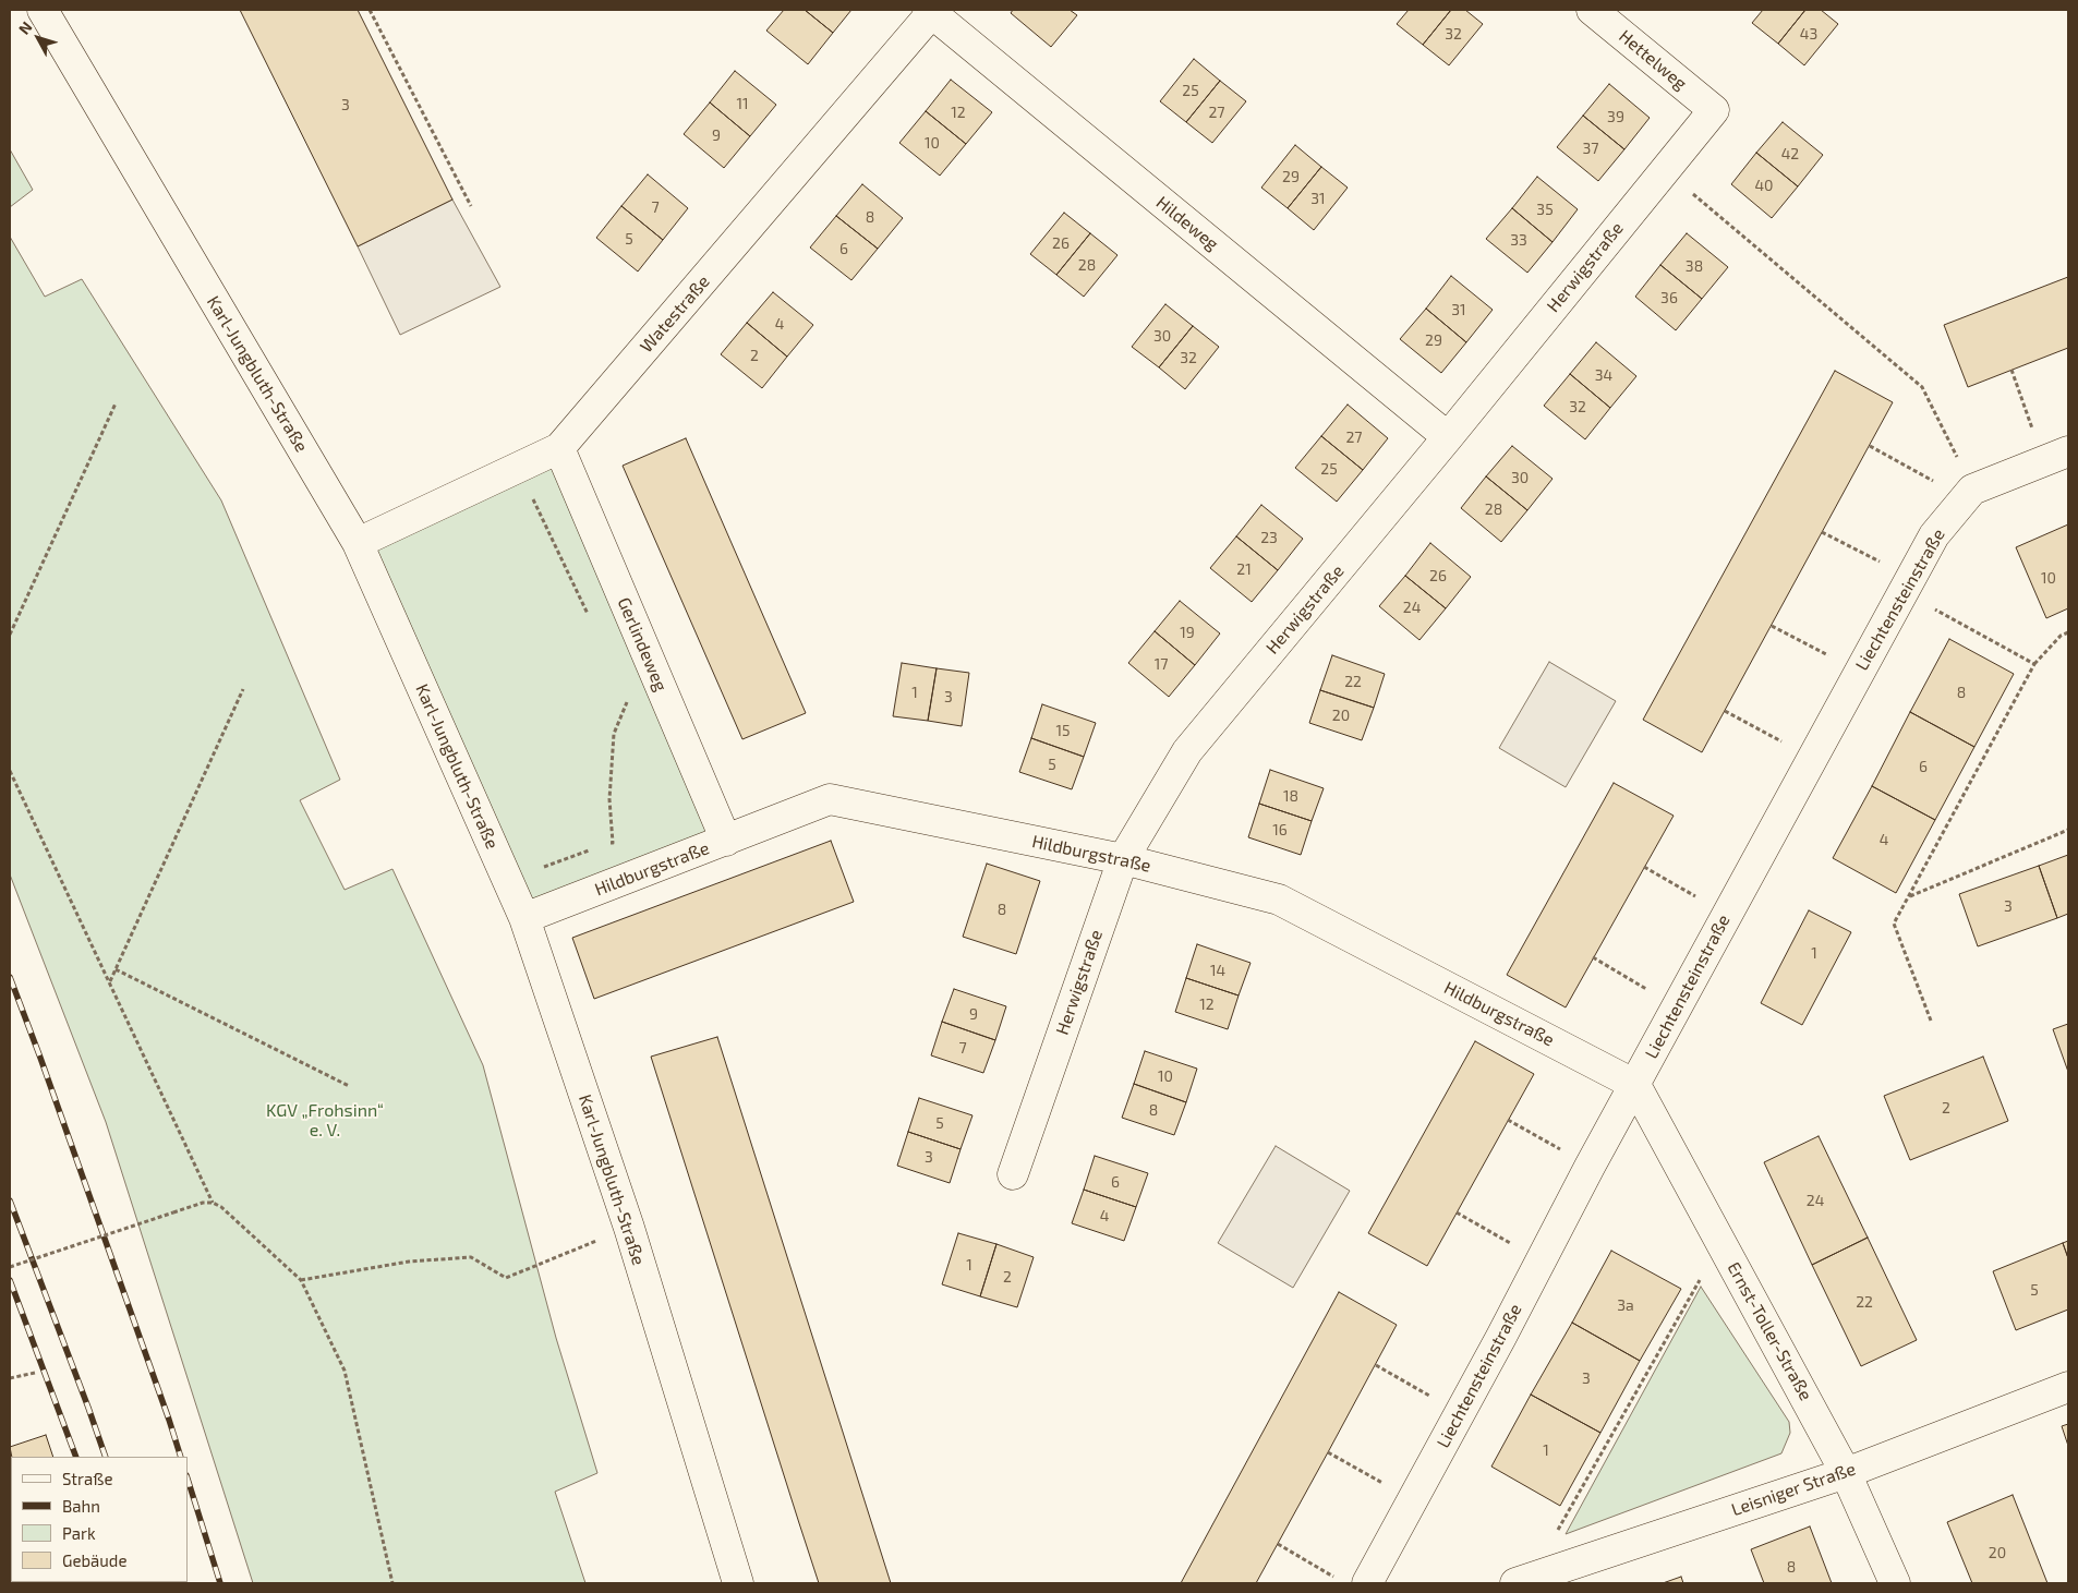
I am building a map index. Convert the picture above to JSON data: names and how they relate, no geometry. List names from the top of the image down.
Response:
{
  "streets": {
    "street": [
      "Hettelweg",
      "Hildeweg",
      "Herwigstraße",
      "Watestraße",
      "Karl-Jungbluth-Straße",
      "Liechtensteinstraße",
      "Gerlindeweg",
      "Hildburgstraße",
      "Ernst-Toller-Straße",
      "Leisniger Straße"
    ]
  },
  "crossings": [
    ["Hettelweg", "Herwigstraße"],
    ["Hildeweg", "Herwigstraße"],
    ["Hildeweg", "Watestraße"],
    ["Herwigstraße", "Hildburgstraße"],
    ["Watestraße", "Karl-Jungbluth-Straße"],
    ["Watestraße", "Gerlindeweg"],
    ["Karl-Jungbluth-Straße", "Hildburgstraße"],
    ["Liechtensteinstraße", "Hildburgstraße"],
    ["Liechtensteinstraße", "Ernst-Toller-Straße"],
    ["Gerlindeweg", "Hildburgstraße"],
    ["Hildburgstraße", "Ernst-Toller-Straße"],
    ["Ernst-Toller-Straße", "Leisniger Straße"]
  ],
  "parks": ["KGV „Frohsinn“ e. V."],
  "house_numbers": [
    "32",
    "43",
    "25",
    "11",
    "3",
    "12",
    "27",
    "39",
    "9",
    "10",
    "37",
    "42",
    "29",
    "40",
    "31",
    "7",
    "35",
    "8",
    "5",
    "33",
    "26",
    "6",
    "28",
    "38",
    "36",
    "31",
    "4",
    "30",
    "29",
    "2",
    "32",
    "34",
    "32",
    "27",
    "25",
    "30",
    "28",
    "23",
    "21",
    "26",
    "10",
    "24",
    "19",
    "17",
    "22",
    "1",
    "8",
    "3",
    "20",
    "15",
    "5",
    "6",
    "18",
    "16",
    "4",
    "3",
    "8",
    "1",
    "14",
    "12",
    "9",
    "7",
    "10",
    "2",
    "8",
    "5",
    "3",
    "6",
    "24",
    "4",
    "1",
    "2",
    "5",
    "22",
    "3a",
    "3",
    "1",
    "20",
    "8"
  ],
  "legend": [
    "Straße",
    "Bahn",
    "Park",
    "Gebäude"
  ],
  "north": "top left"
}
